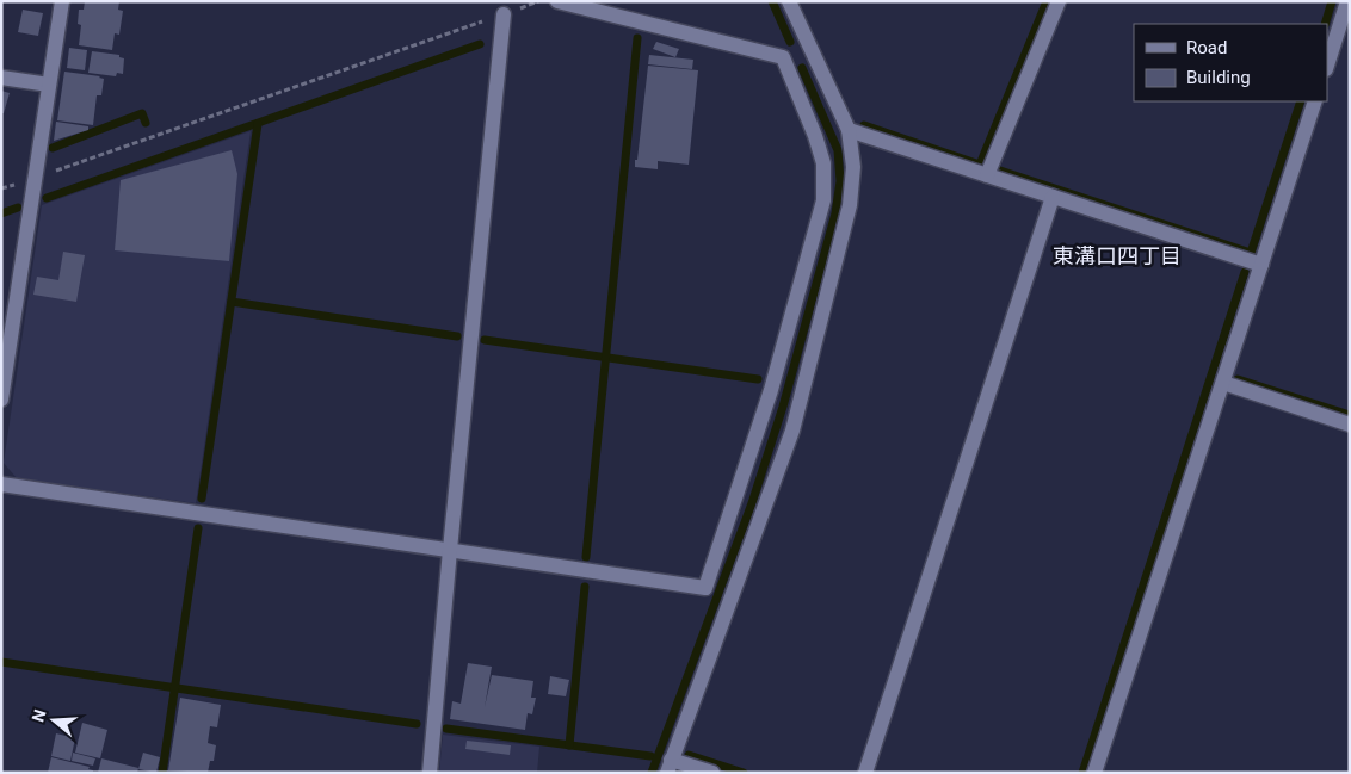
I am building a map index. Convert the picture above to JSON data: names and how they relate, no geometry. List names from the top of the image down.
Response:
{
  "districts": ["東溝口四丁目"],
  "legend": ["Road", "Building"],
  "north": "left"
}
